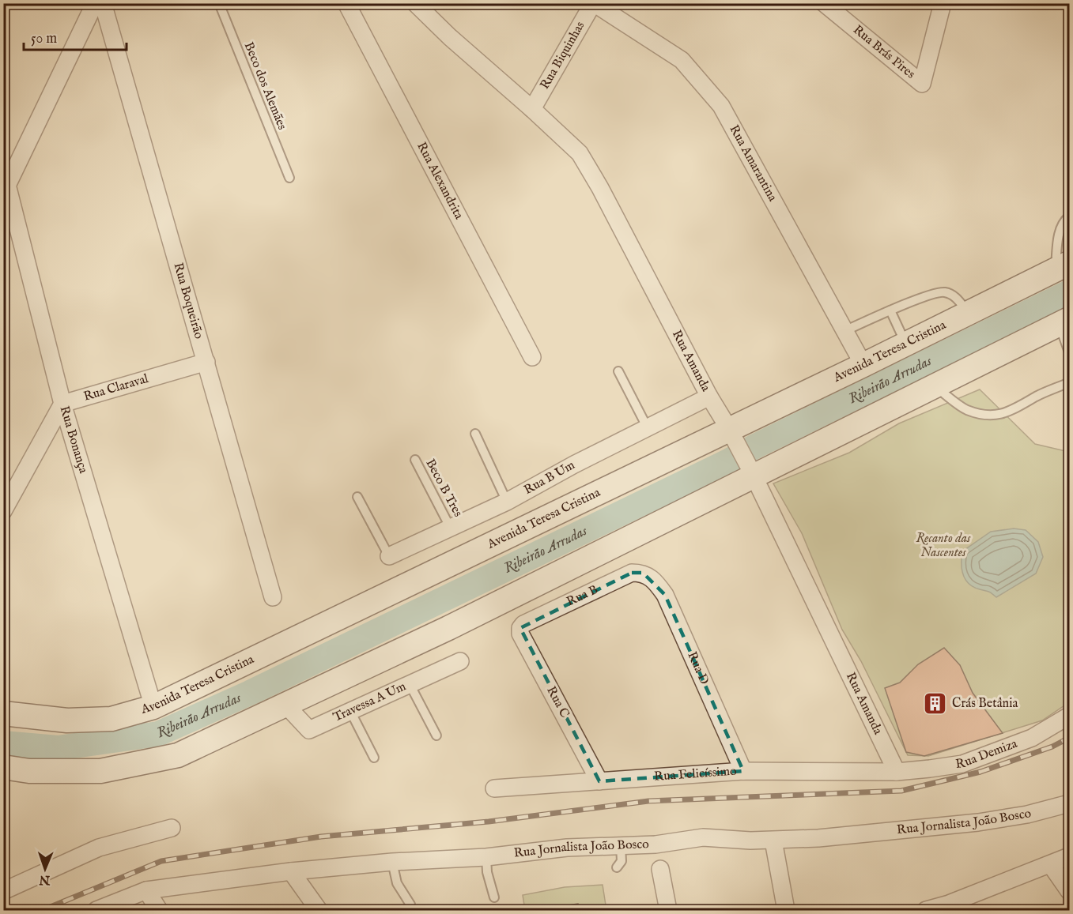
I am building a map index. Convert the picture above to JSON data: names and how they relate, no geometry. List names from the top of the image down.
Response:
{
  "streets": {
    "main road": ["Avenida Teresa Cristina"],
    "street": [
      "Rua Brás Pires",
      "Rua Biquinhas",
      "Rua Amarantina",
      "Rua Alexandrita",
      "Rua Boqueirão",
      "Rua Amanda",
      "Rua Claraval",
      "Rua Bonança",
      "Rua B Um",
      "Rua B",
      "Rua D",
      "Travessa A Um",
      "Rua C",
      "Rua Demiza",
      "Rua Felicíssimo",
      "Rua Jornalista João Bosco"
    ],
    "lane": ["Beco dos Alemães", "Beco B Tres"]
  },
  "crossings": [
    ["Rua Biquinhas", "Rua Amarantina"],
    ["Rua Biquinhas", "Rua Amanda"],
    ["Rua Amarantina", "Avenida Teresa Cristina"],
    ["Rua Boqueirão", "Rua Claraval"],
    ["Avenida Teresa Cristina", "Rua Amanda"],
    ["Avenida Teresa Cristina", "Rua Bonança"],
    ["Rua Amanda", "Rua B Um"],
    ["Rua Amanda", "Rua Demiza"],
    ["Rua Amanda", "Rua Felicíssimo"],
    ["Rua Claraval", "Rua Bonança"],
    ["Rua B Um", "Beco B Tres"],
    ["Rua B", "Rua D"],
    ["Rua B", "Rua C"],
    ["Rua D", "Rua Felicíssimo"],
    ["Rua C", "Rua Felicíssimo"],
    ["Rua Demiza", "Rua Felicíssimo"]
  ],
  "water": ["Ribeirão Arrudas"],
  "parks": ["Recanto das Nascentes"],
  "places": {
    "building": ["Crás Betânia"]
  },
  "scale_bar": "50 m",
  "north": "bottom"
}
